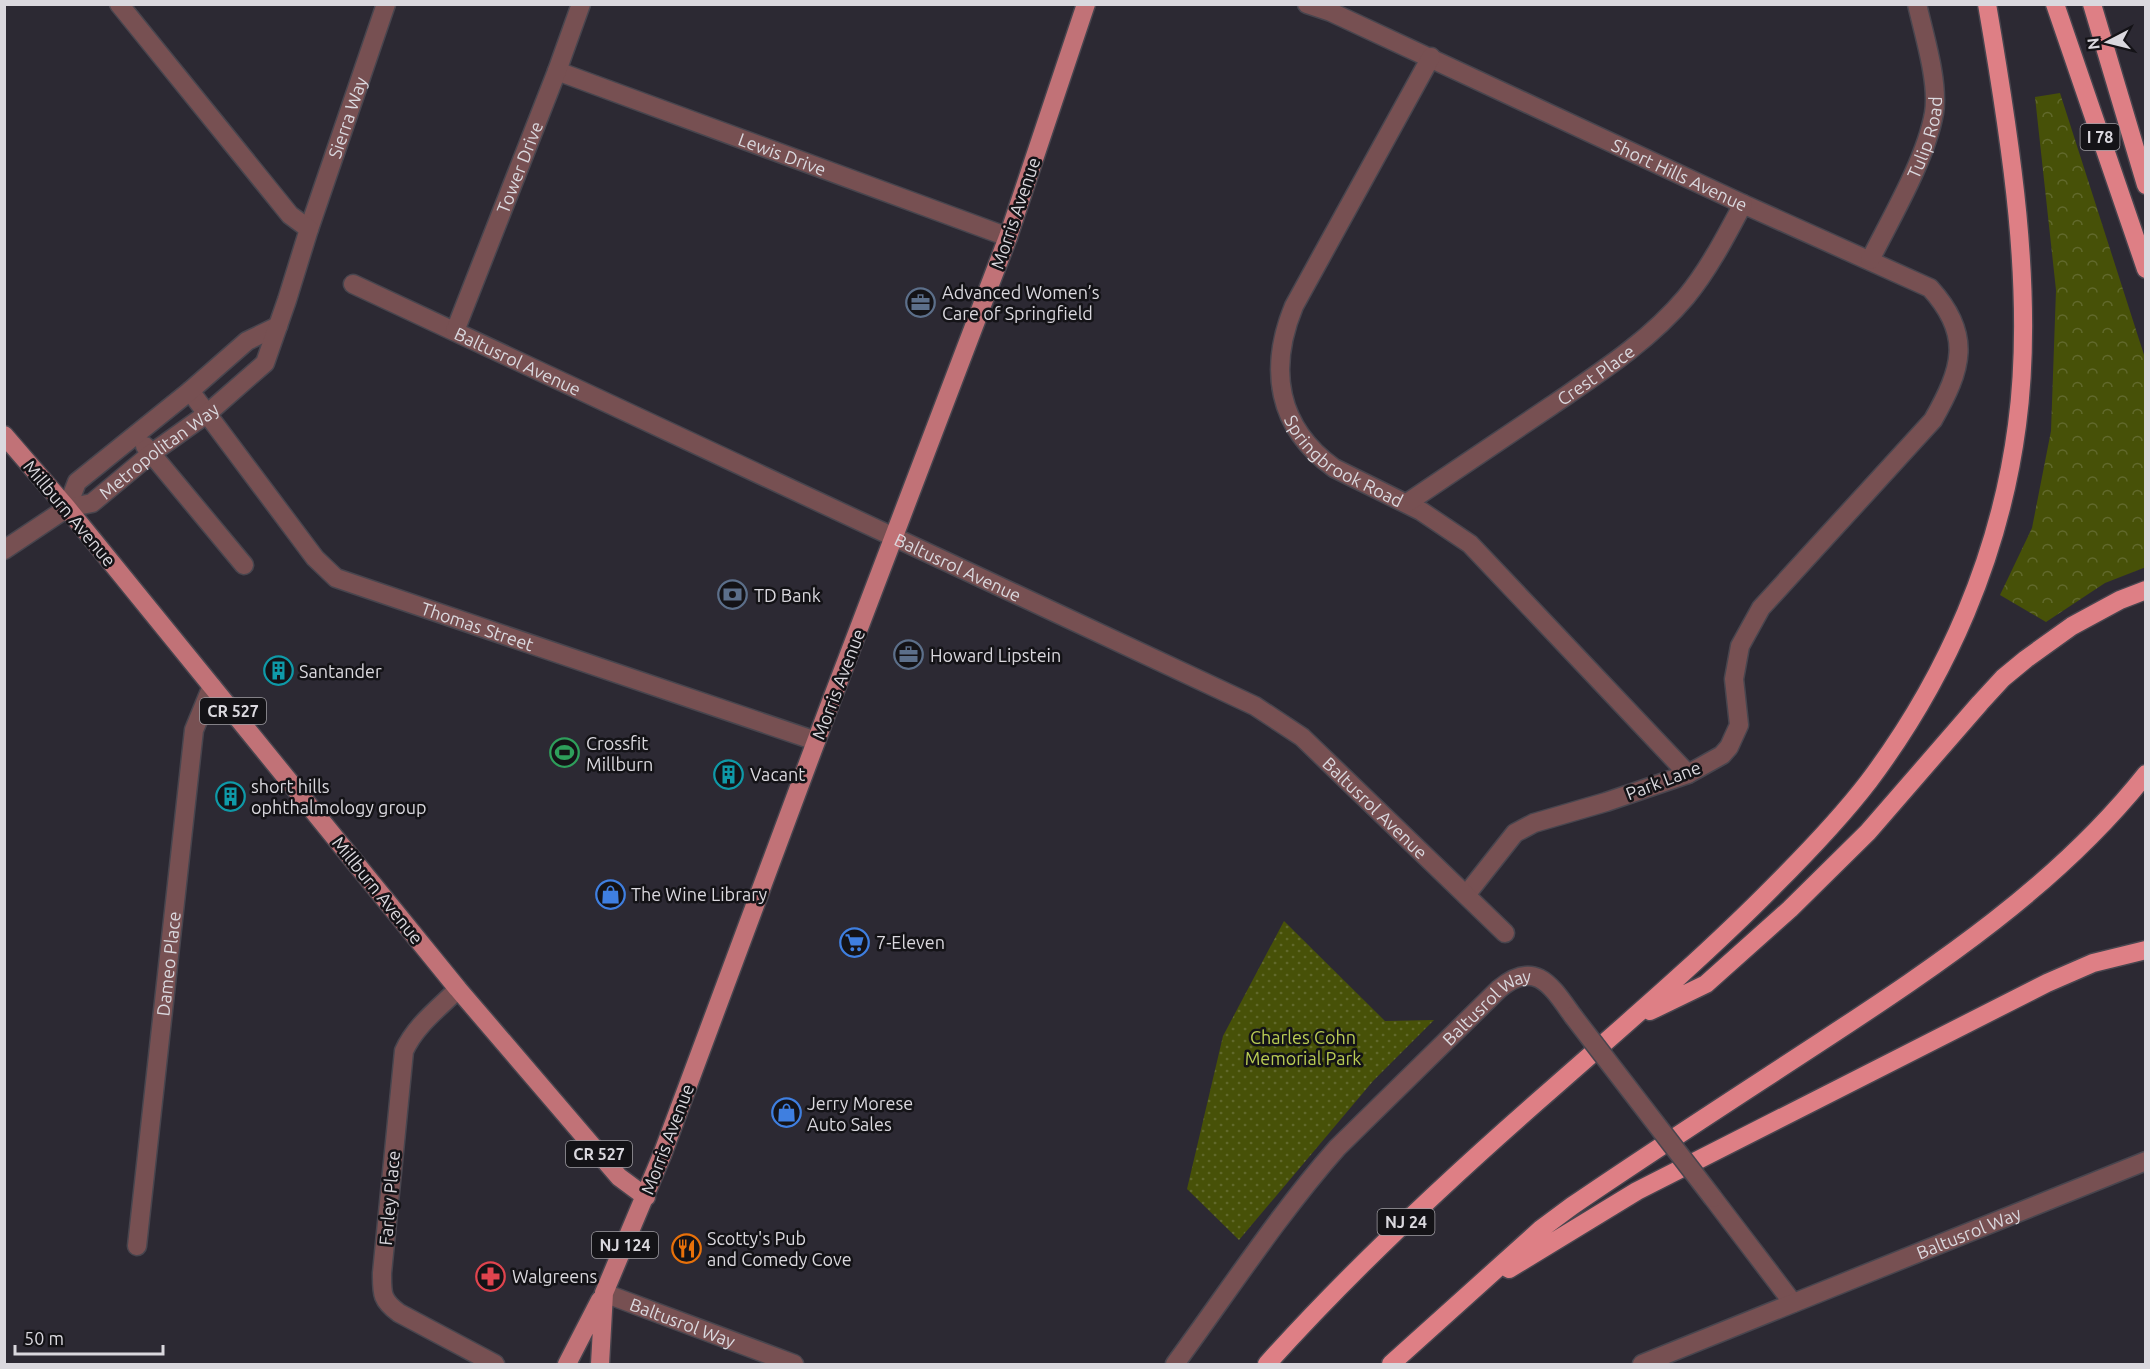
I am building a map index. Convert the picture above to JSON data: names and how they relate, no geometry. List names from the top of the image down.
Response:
{
  "streets": {
    "highway": ["I 78", "NJ 24"],
    "main road": [
      "Morris Avenue",
      "Millburn Avenue",
      "CR 527",
      "NJ 124"
    ],
    "street": [
      "Sierra Way",
      "Tulip Road",
      "Lewis Drive",
      "Tower Drive",
      "Short Hills Avenue",
      "Baltusrol Avenue",
      "Crest Place",
      "Metropolitan Way",
      "Springbrook Road",
      "Thomas Street",
      "Park Lane",
      "Dameo Place",
      "Baltusrol Way",
      "Farley Place"
    ]
  },
  "crossings": [
    ["Sierra Way", "Metropolitan Way"],
    ["Tulip Road", "Short Hills Avenue"],
    ["Lewis Drive", "Tower Drive"],
    ["Lewis Drive", "Morris Avenue"],
    ["Tower Drive", "Baltusrol Avenue"],
    ["Short Hills Avenue", "Crest Place"],
    ["Short Hills Avenue", "Springbrook Road"],
    ["Short Hills Avenue", "Park Lane"],
    ["Morris Avenue", "Baltusrol Avenue"],
    ["Morris Avenue", "Millburn Avenue"],
    ["Morris Avenue", "Thomas Street"],
    ["Morris Avenue", "Baltusrol Way"],
    ["Morris Avenue", "NJ 124"],
    ["Baltusrol Avenue", "Park Lane"],
    ["Crest Place", "Springbrook Road"],
    ["Metropolitan Way", "Millburn Avenue"],
    ["Metropolitan Way", "Thomas Street"],
    ["Springbrook Road", "Park Lane"],
    ["Millburn Avenue", "Dameo Place"],
    ["Millburn Avenue", "Farley Place"],
    ["Baltusrol Way", "NJ 124"]
  ],
  "parks": ["Charles Cohn Memorial Park"],
  "places": {
    "office": ["Advanced Women’s Care of Springfield", "Howard Lipstein"],
    "bank": ["TD Bank"],
    "building": ["Santander", "Vacant", "short hills ophthalmology group"],
    "sports": ["Crossfit Millburn"],
    "shop": ["The Wine Library", "Jerry Morese Auto Sales"],
    "supermarket": ["7-Eleven"],
    "restaurant": ["Scotty's Pub and Comedy Cove"],
    "pharmacy": ["Walgreens"]
  },
  "scale_bar": "50 m",
  "north": "left"
}
